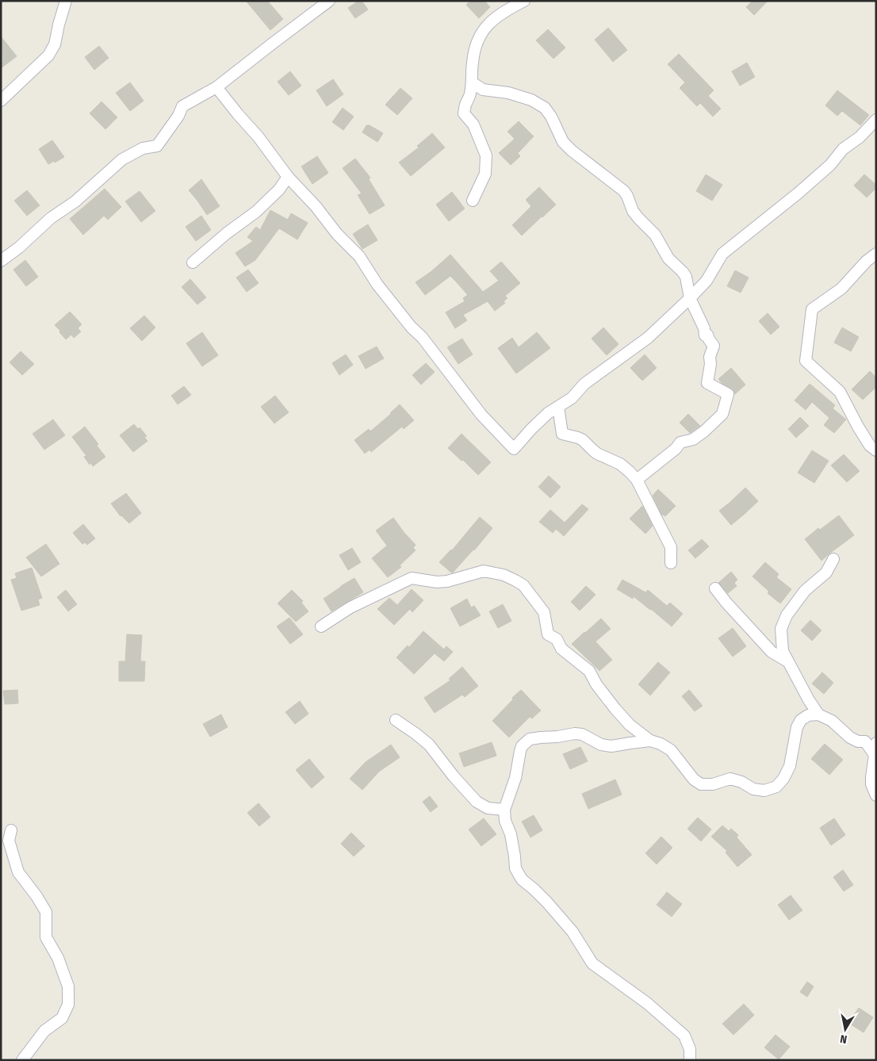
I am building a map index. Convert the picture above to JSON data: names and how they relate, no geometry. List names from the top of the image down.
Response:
{
  "north": "bottom"
}
